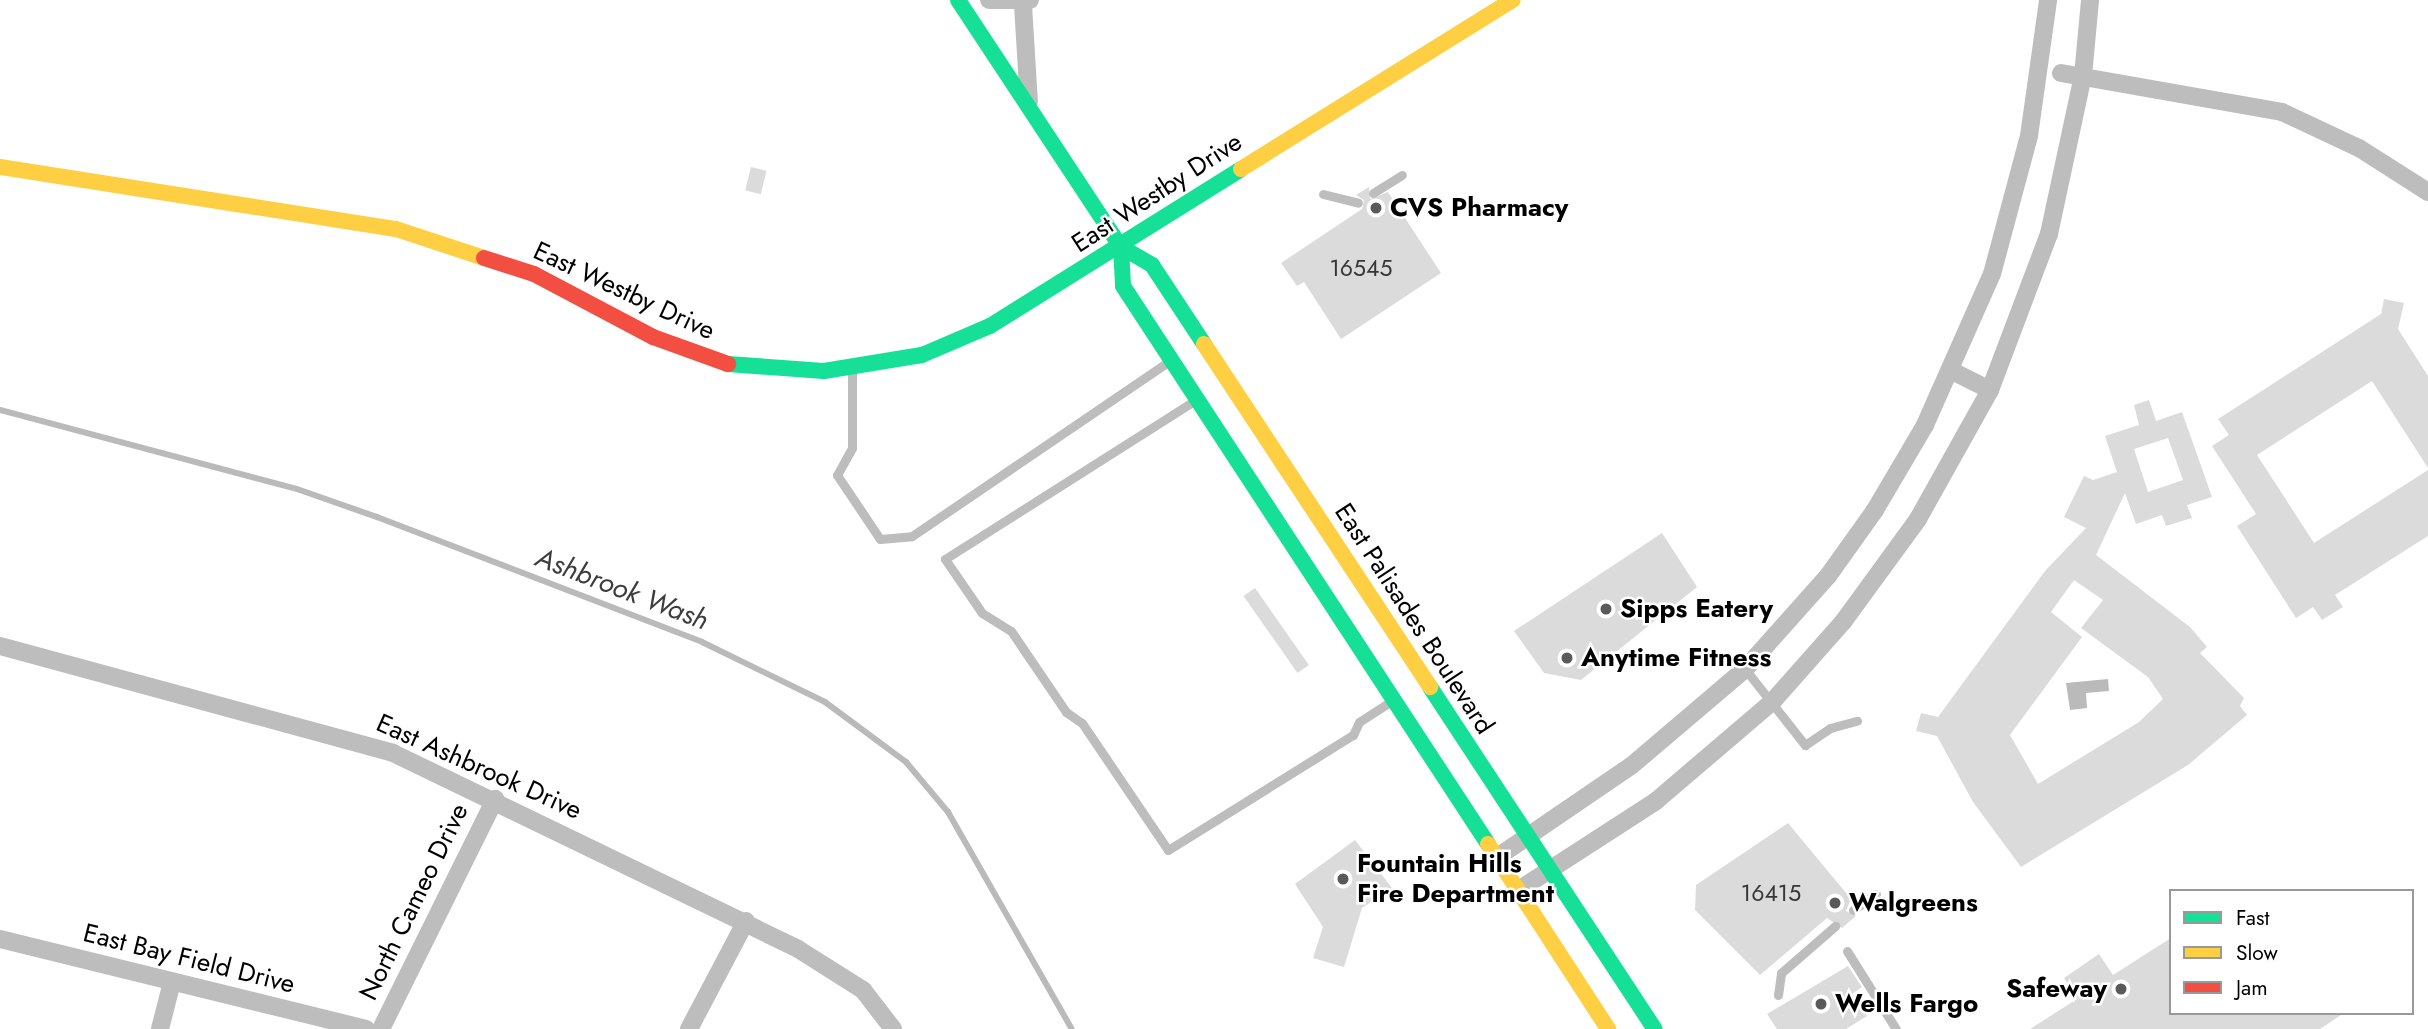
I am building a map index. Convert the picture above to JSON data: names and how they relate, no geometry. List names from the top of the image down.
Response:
{
  "streets": {
    "street": [
      "East Westby Drive",
      "East Palisades Boulevard",
      "East Ashbrook Drive",
      "North Cameo Drive",
      "East Bay Field Drive"
    ]
  },
  "crossings": [
    ["East Westby Drive", "East Palisades Boulevard"],
    ["East Ashbrook Drive", "North Cameo Drive"]
  ],
  "water": ["Ashbrook Wash"],
  "places": [
    "CVS Pharmacy",
    "Sipps Eatery",
    "Anytime Fitness",
    "Fountain Hills Fire Department",
    "Walgreens",
    "Safeway",
    "Wells Fargo"
  ],
  "house_numbers": ["16545", "16415"],
  "legend": ["Fast", "Slow", "Jam"]
}
